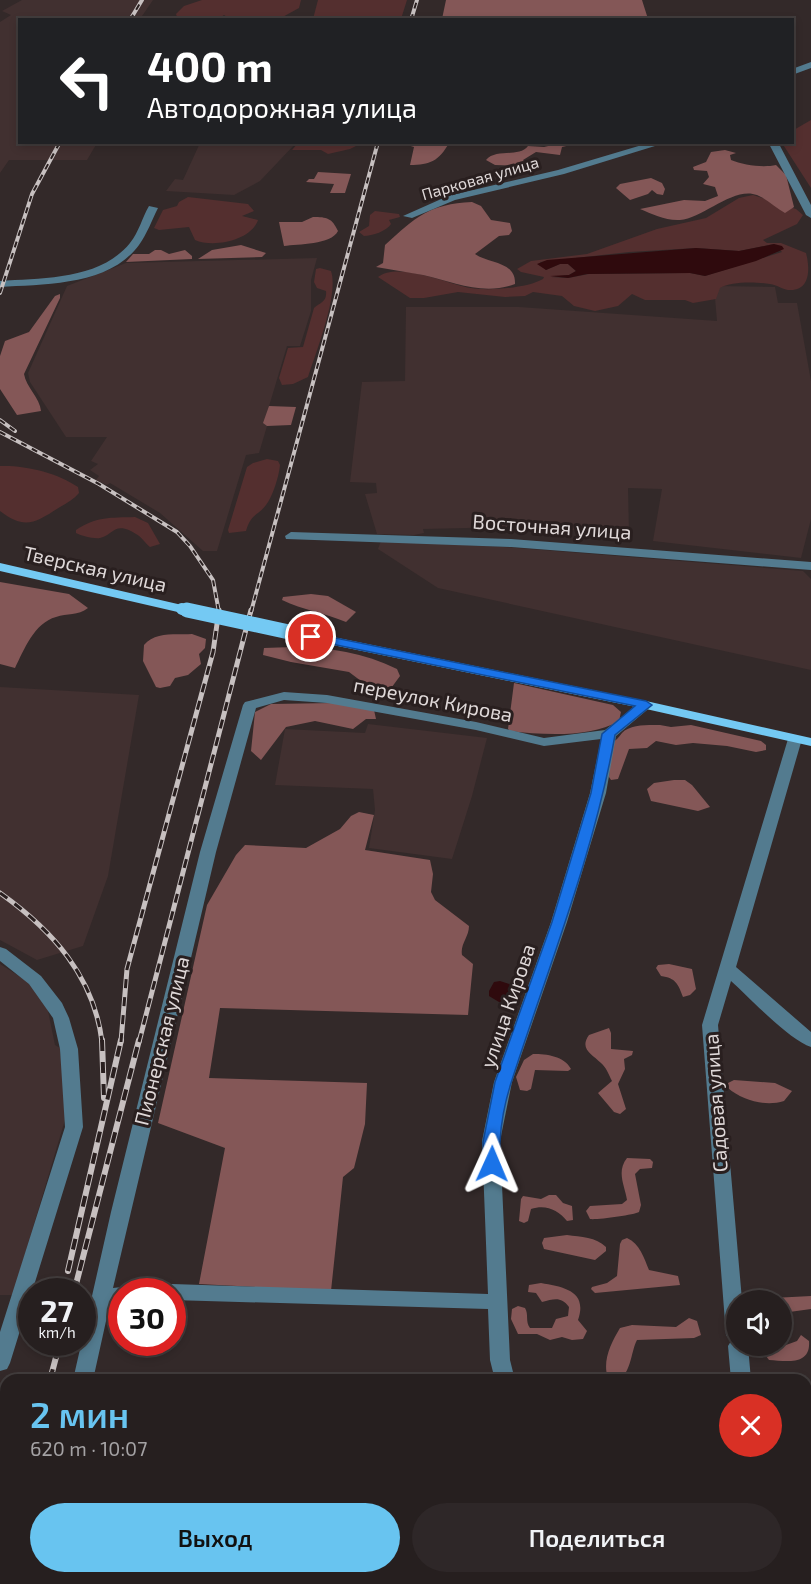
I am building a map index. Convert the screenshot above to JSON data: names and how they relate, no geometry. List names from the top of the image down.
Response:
{
  "streets": {
    "main road": ["Тверская улица"],
    "street": [
      "Парковая улица",
      "Восточная улица",
      "переулок Кирова",
      "улица Кирова",
      "Пионерская улица",
      "Садовая улица"
    ]
  },
  "crossings": [
    ["Тверская улица", "Садовая улица"],
    ["переулок Кирова", "улица Кирова"],
    ["переулок Кирова", "Пионерская улица"]
  ],
  "page": {
    "turn": ["400 m", "Автодорожная улица"],
    "speed": "27 km/h",
    "limit": "30",
    "heading": ["2 мин", "620 m · 10:07"],
    "buttons": ["Выход", "Поделиться"]
  }
}
